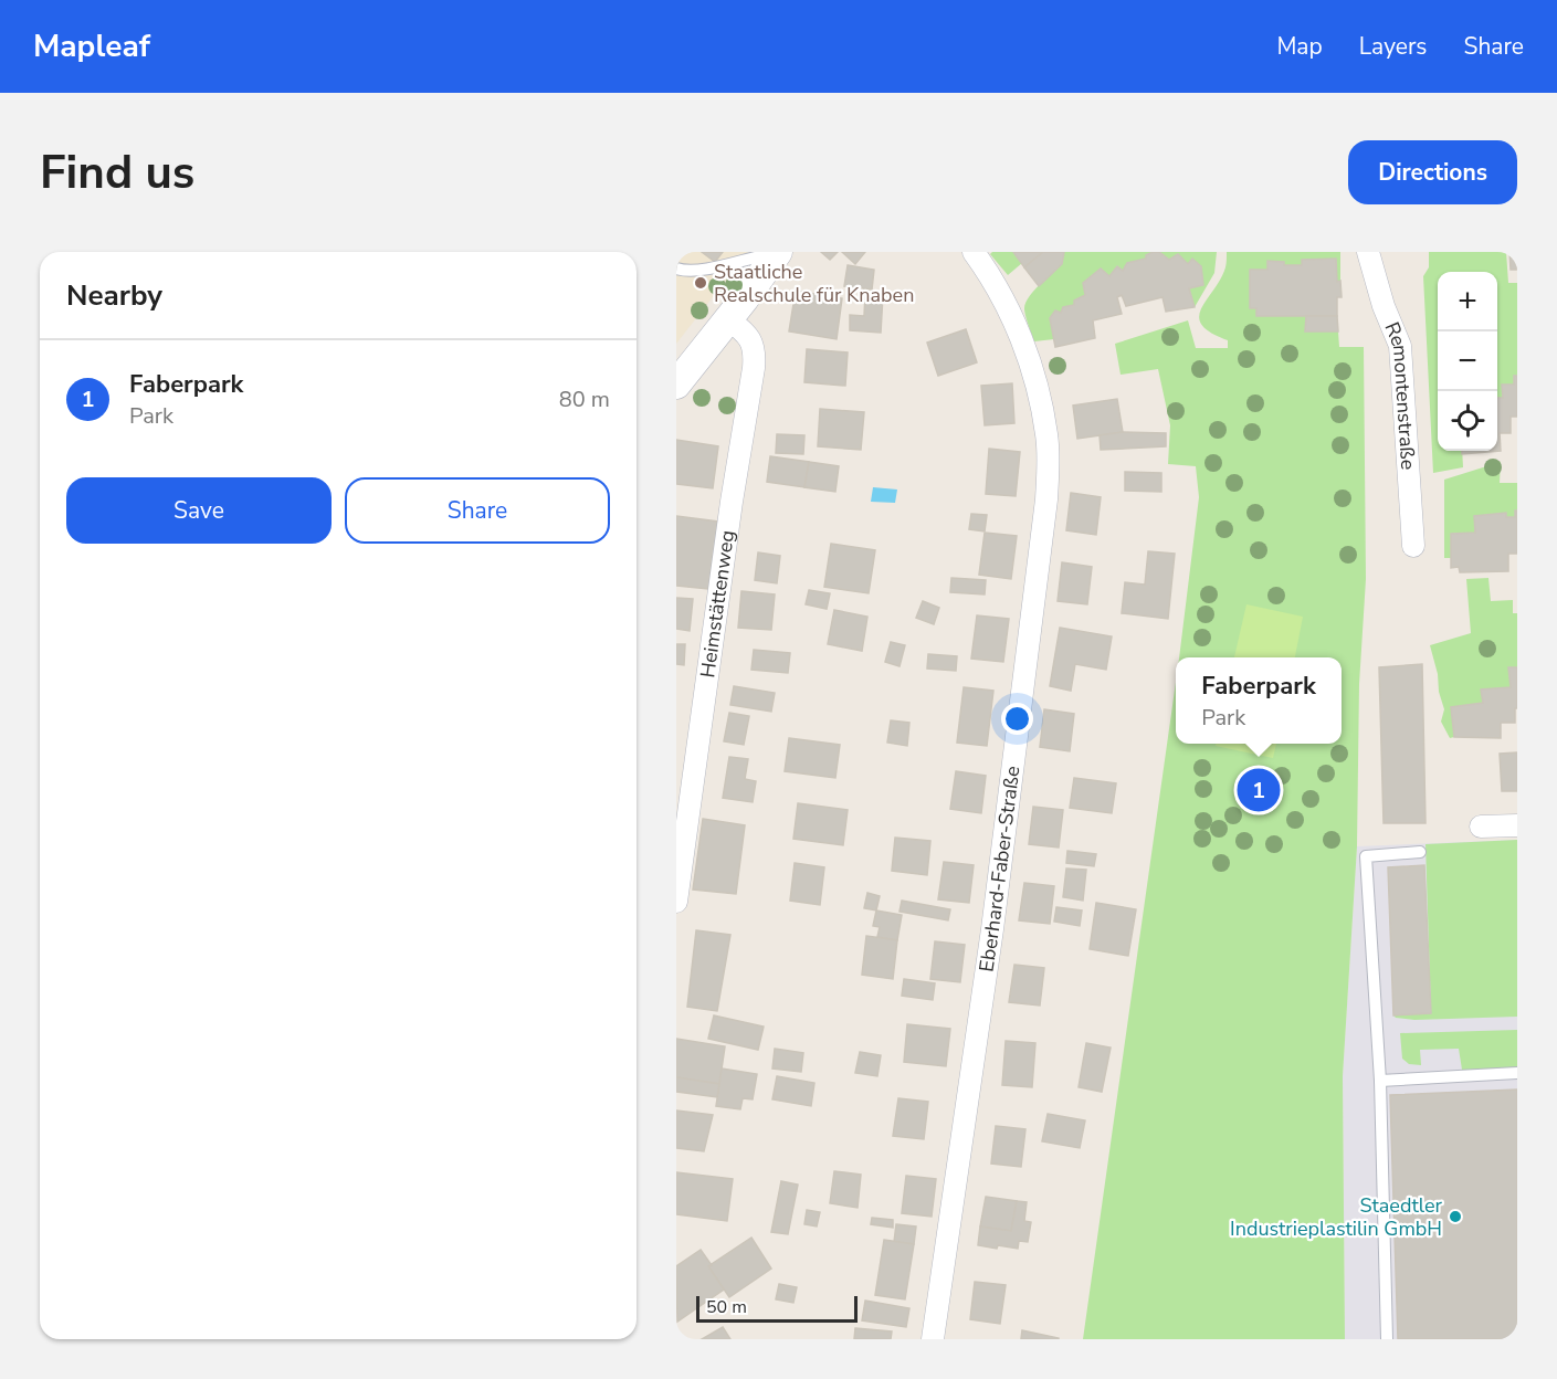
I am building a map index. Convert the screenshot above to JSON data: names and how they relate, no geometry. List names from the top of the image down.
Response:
{
  "streets": {
    "street": ["Remontenstraße", "Heimstättenweg", "Eberhard-Faber-Straße"]
  },
  "places": ["Staatliche Realschule für Knaben", "Staedtler Industrieplastilin GmbH"],
  "scale_bar": "50 m",
  "page": {
    "header": "Mapleaf",
    "nav": ["Map", "Layers", "Share"],
    "buttons": [
      "Directions",
      ["Save", "Share"]
    ],
    "title": "Find us",
    "heading": "Nearby",
    "map_buttons": ["+", "−"],
    "list": [
      {
        "mark": "1",
        "name": "Faberpark",
        "note": "Park",
        "value": "80 m"
      }
    ],
    "popup": ["Faberpark", "Park"],
    "pins": "1",
    "scale": "50 m"
  }
}
